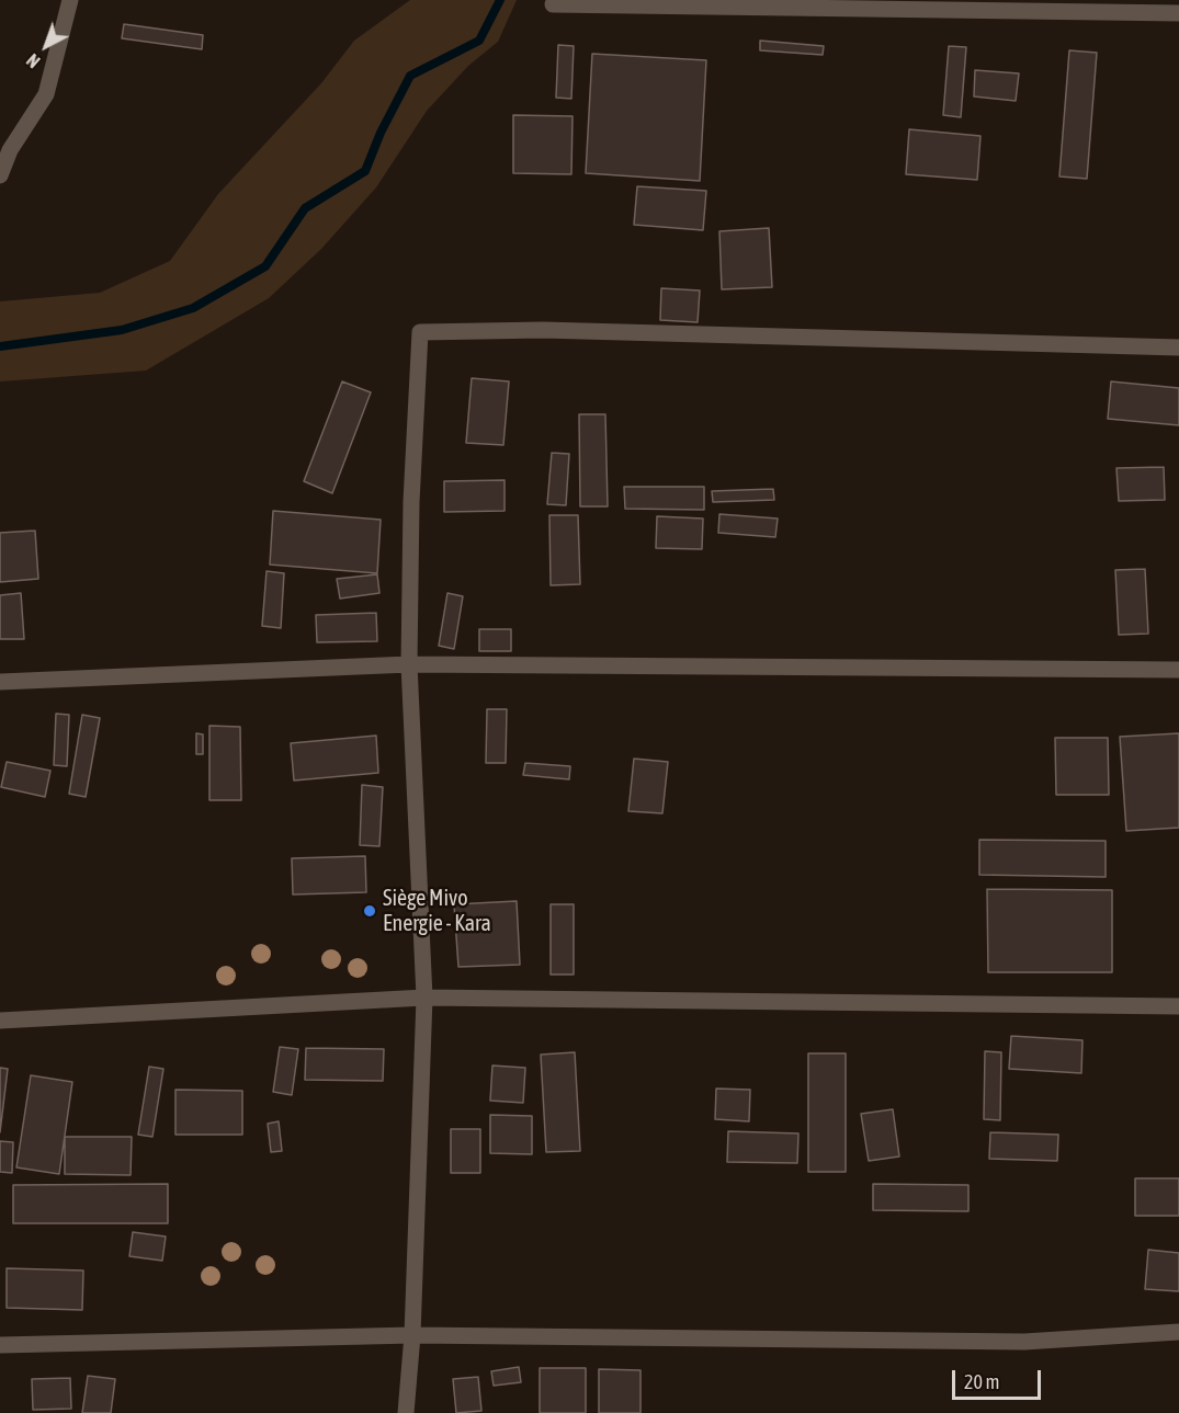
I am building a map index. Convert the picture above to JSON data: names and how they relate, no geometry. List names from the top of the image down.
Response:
{
  "places": ["Siège Mivo Energie - Kara"],
  "scale_bar": "20 m",
  "north": "bottom left"
}
